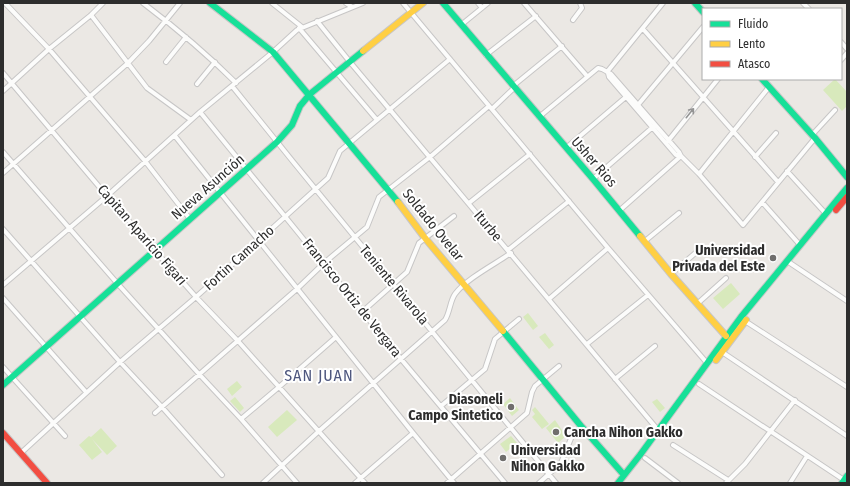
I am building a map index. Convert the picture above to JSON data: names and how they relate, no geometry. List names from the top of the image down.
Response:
{
  "streets": {
    "main road": ["Usher Rios", "Nueva Asunción", "Soldado Ovelar"],
    "street": [
      "Iturbe",
      "Capitan Aparicio Figari",
      "Fortin Camacho",
      "Teniente Rivarola",
      "Francisco Ortiz de Vergara"
    ]
  },
  "crossings": [
    ["Nueva Asunción", "Soldado Ovelar"],
    ["Nueva Asunción", "Iturbe"],
    ["Nueva Asunción", "Capitan Aparicio Figari"],
    ["Nueva Asunción", "Teniente Rivarola"],
    ["Nueva Asunción", "Francisco Ortiz de Vergara"],
    ["Soldado Ovelar", "Fortin Camacho"],
    ["Iturbe", "Fortin Camacho"],
    ["Capitan Aparicio Figari", "Fortin Camacho"],
    ["Fortin Camacho", "Teniente Rivarola"],
    ["Fortin Camacho", "Francisco Ortiz de Vergara"]
  ],
  "districts": ["SAN JUAN"],
  "places": [
    "Universidad Privada del Este",
    "Diasoneli Campo Sintetico",
    "Cancha Nihon Gakko",
    "Universidad Nihon Gakko"
  ],
  "legend": ["Fluido", "Lento", "Atasco"]
}
